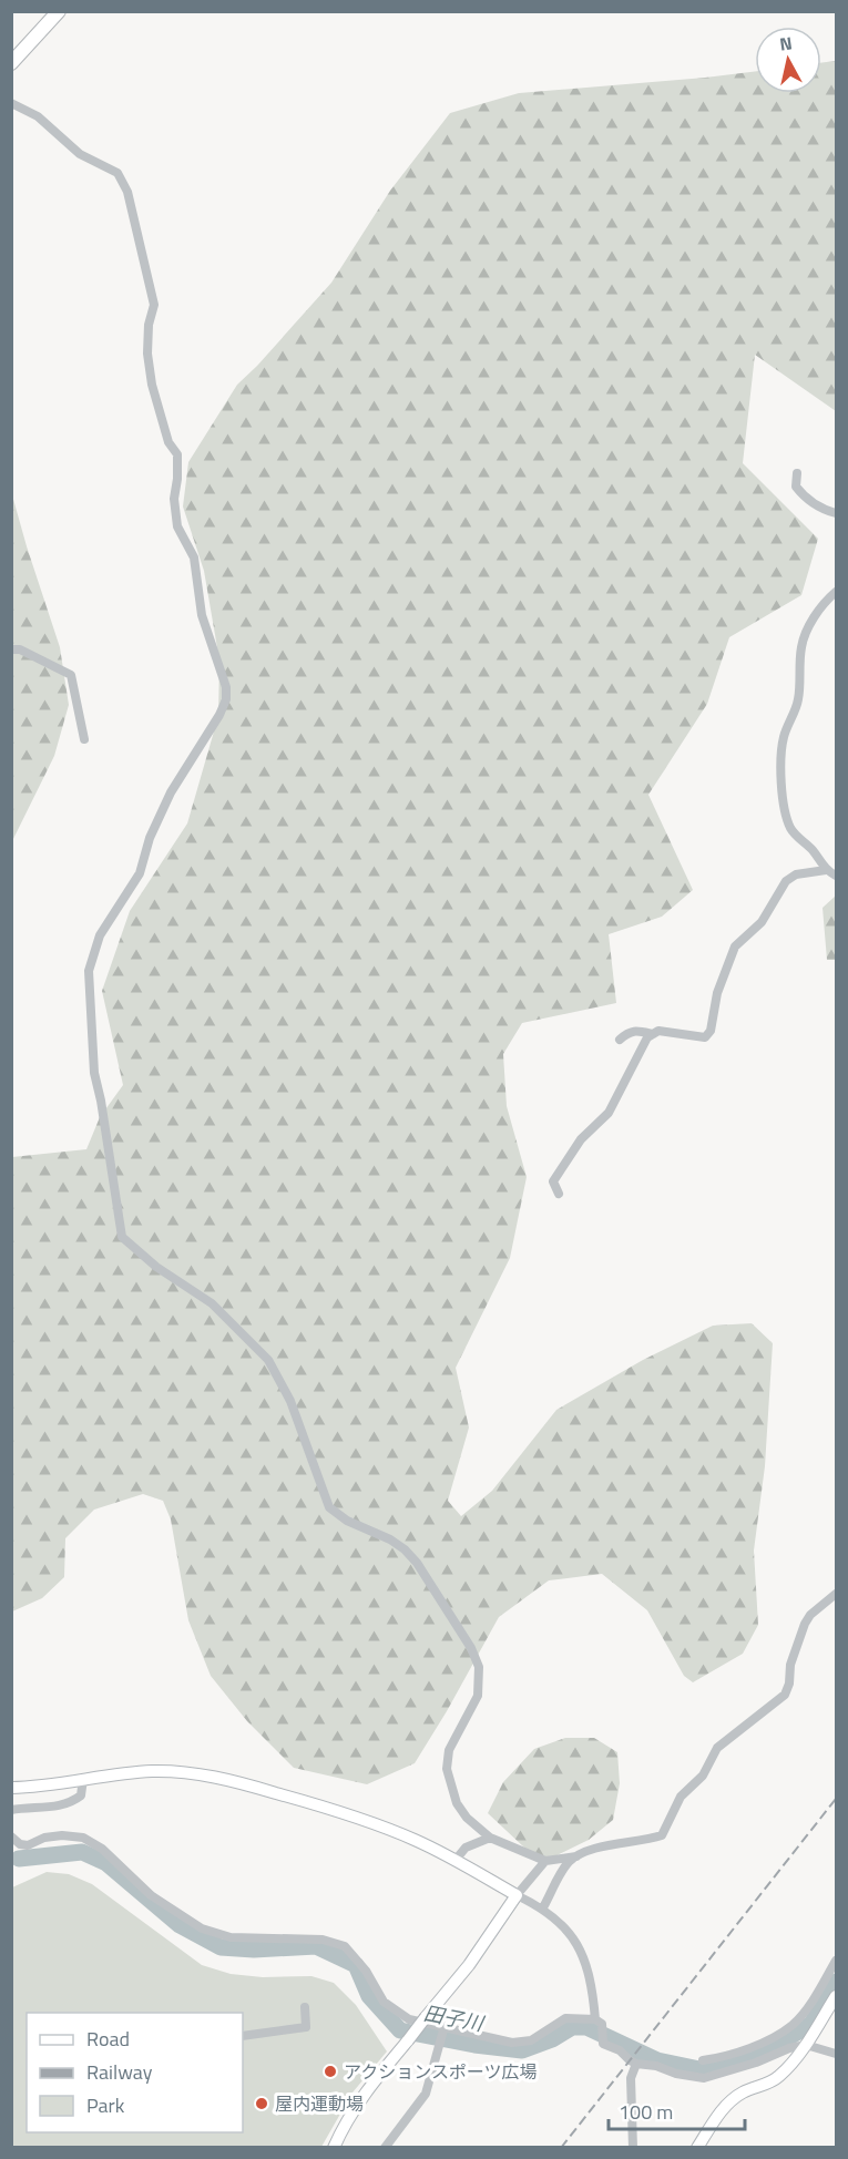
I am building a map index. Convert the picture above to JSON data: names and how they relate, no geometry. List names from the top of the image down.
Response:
{
  "water": ["田子川"],
  "places": ["アクションスポーツ広場", "屋内運動場"],
  "legend": ["Road", "Railway", "Park"],
  "scale_bar": "100 m",
  "north": "top"
}
